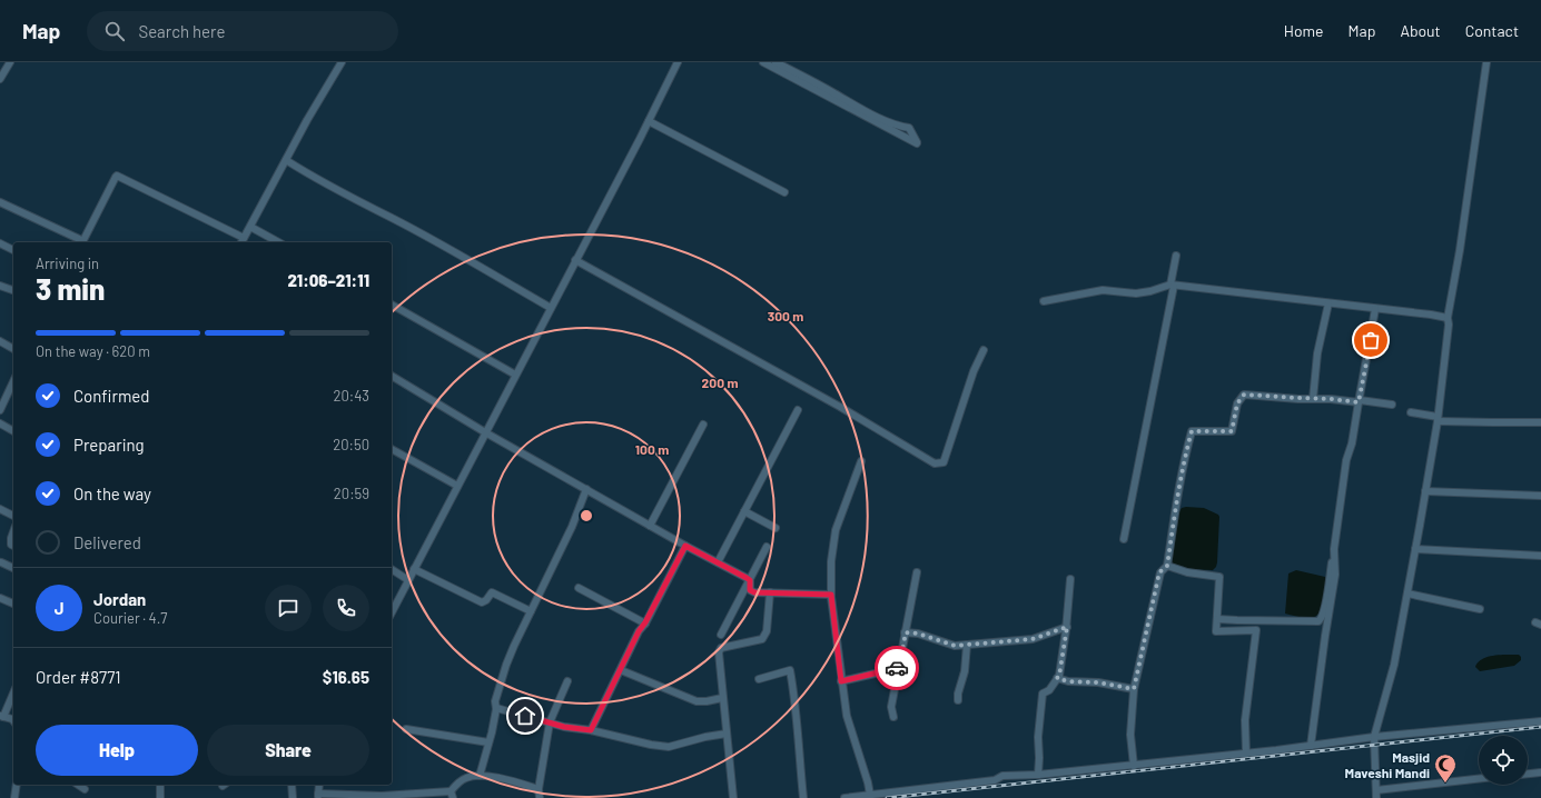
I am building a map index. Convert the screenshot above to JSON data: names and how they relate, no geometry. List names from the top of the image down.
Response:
{
  "places": {
    "mosque": ["Masjid Maveshi Mandi"]
  },
  "page": {
    "header": "Map",
    "search": "Search here",
    "nav": [
      "Home",
      "Map",
      "About",
      "Contact"
    ],
    "heading": ["3 min", "Arriving in", "21:06–21:11"],
    "panel": [
      "Jordan",
      "Courier · 4.7",
      "Order #8771",
      "$16.65"
    ],
    "bar": "On the way · 620 m",
    "list": [
      ["Confirmed", "20:43"],
      ["Preparing", "20:50"],
      ["On the way", "20:59"],
      "Delivered"
    ],
    "round": "J",
    "buttons": ["Help", "Share"]
  },
  "rings": ["300 m", "200 m", "100 m"]
}
